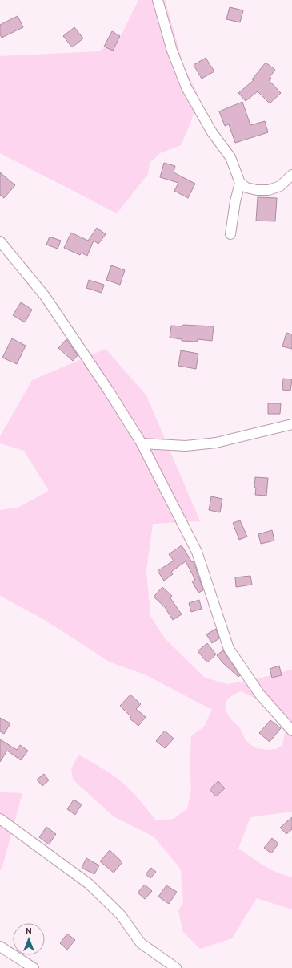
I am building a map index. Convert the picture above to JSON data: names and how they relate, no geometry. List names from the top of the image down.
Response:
{
  "north": "top"
}
